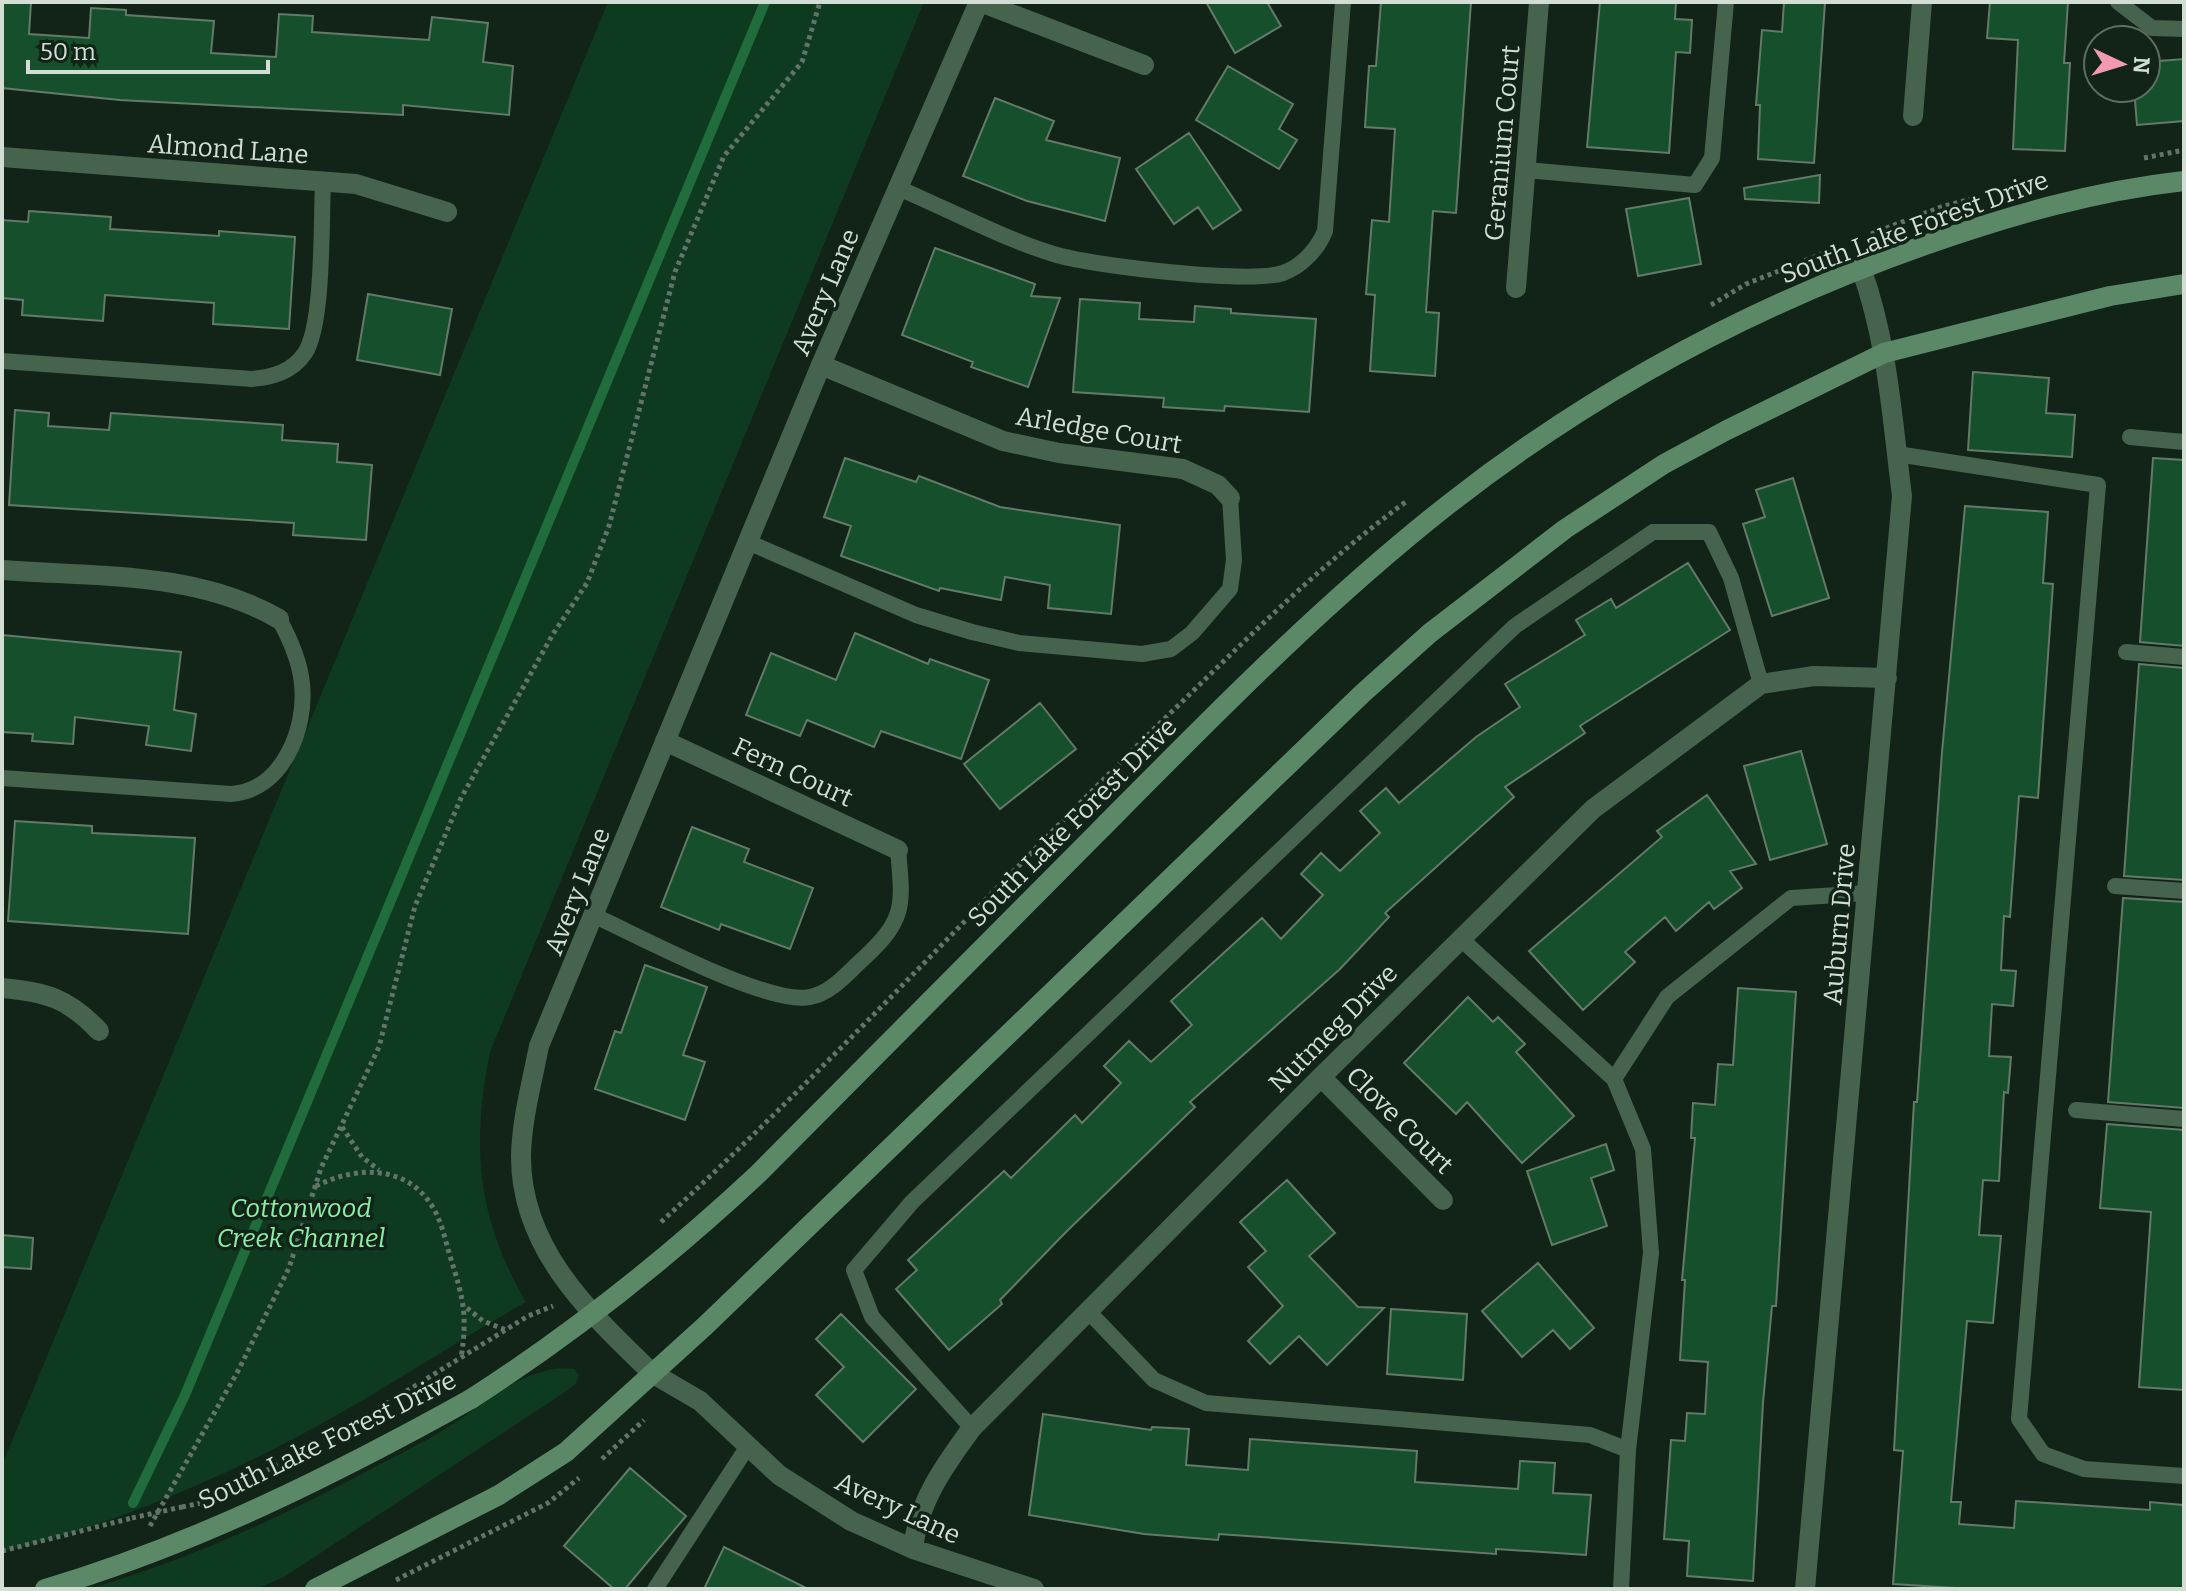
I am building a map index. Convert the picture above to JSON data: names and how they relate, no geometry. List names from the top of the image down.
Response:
{
  "streets": {
    "main road": ["South Lake Forest Drive"],
    "street": [
      "Geranium Court",
      "Almond Lane",
      "Avery Lane",
      "Arledge Court",
      "Fern Court",
      "Auburn Drive",
      "Nutmeg Drive",
      "Clove Court"
    ]
  },
  "crossings": [
    ["South Lake Forest Drive", "Avery Lane"],
    ["South Lake Forest Drive", "Auburn Drive"],
    ["Avery Lane", "Arledge Court"],
    ["Avery Lane", "Fern Court"],
    ["Avery Lane", "Nutmeg Drive"],
    ["Auburn Drive", "Nutmeg Drive"],
    ["Nutmeg Drive", "Clove Court"]
  ],
  "parks": ["Cottonwood Creek Channel"],
  "scale_bar": "50 m",
  "north": "right"
}
